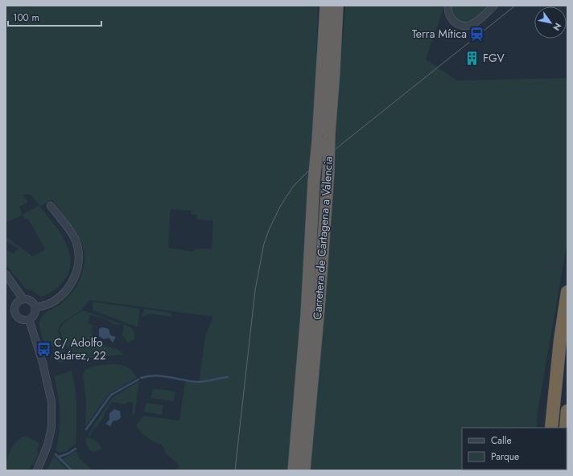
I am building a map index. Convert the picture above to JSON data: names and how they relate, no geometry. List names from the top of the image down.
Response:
{
  "streets": {
    "highway": ["Carretera de Cartagena a Valencia"]
  },
  "places": {
    "station": ["Terra Mítica"],
    "building": ["FGV"],
    "bus stop": ["C/ Adolfo Suárez, 22"]
  },
  "legend": ["Calle", "Parque"],
  "scale_bar": "100 m",
  "north": "bottom right"
}
